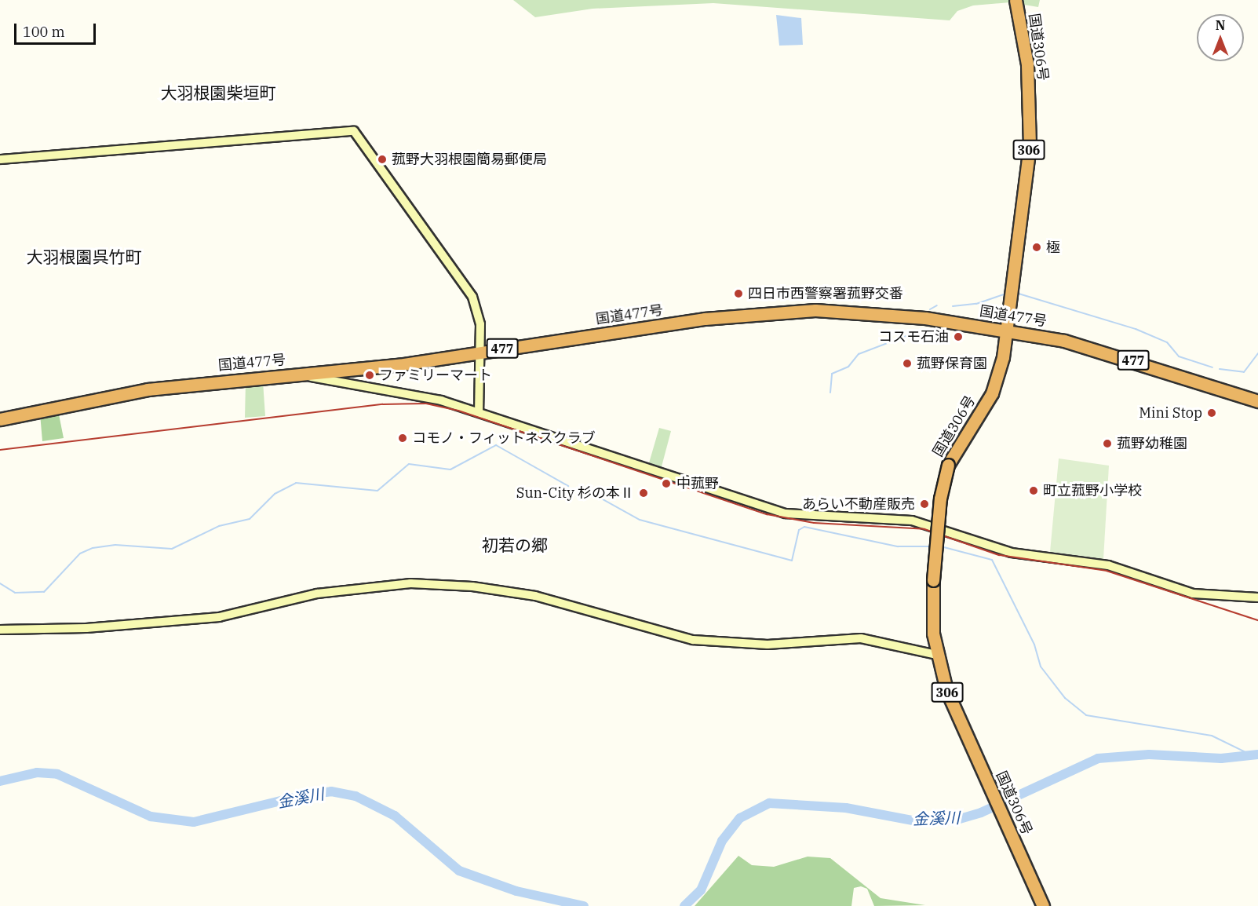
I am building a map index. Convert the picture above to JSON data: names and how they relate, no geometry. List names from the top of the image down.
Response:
{
  "streets": {
    "highway": [
      "国道306号",
      "306",
      "国道477号",
      "477"
    ]
  },
  "crossings": [
    ["国道306号", "国道477号"]
  ],
  "districts": ["大羽根園柴垣町", "大羽根園呉竹町", "初若の郷"],
  "water": ["金溪川"],
  "places": [
    "菰野大羽根園簡易郵便局",
    "極",
    "四日市西警察署菰野交番",
    "コスモ石油",
    "菰野保育園",
    "ファミリーマート",
    "Mini Stop",
    "コモノ・フィットネスクラブ",
    "菰野幼稚園",
    "中菰野",
    "町立菰野小学校",
    "Sun-City 杉の本Ⅱ",
    "あらい不動産販売"
  ],
  "scale_bar": "100 m",
  "north": "top"
}
